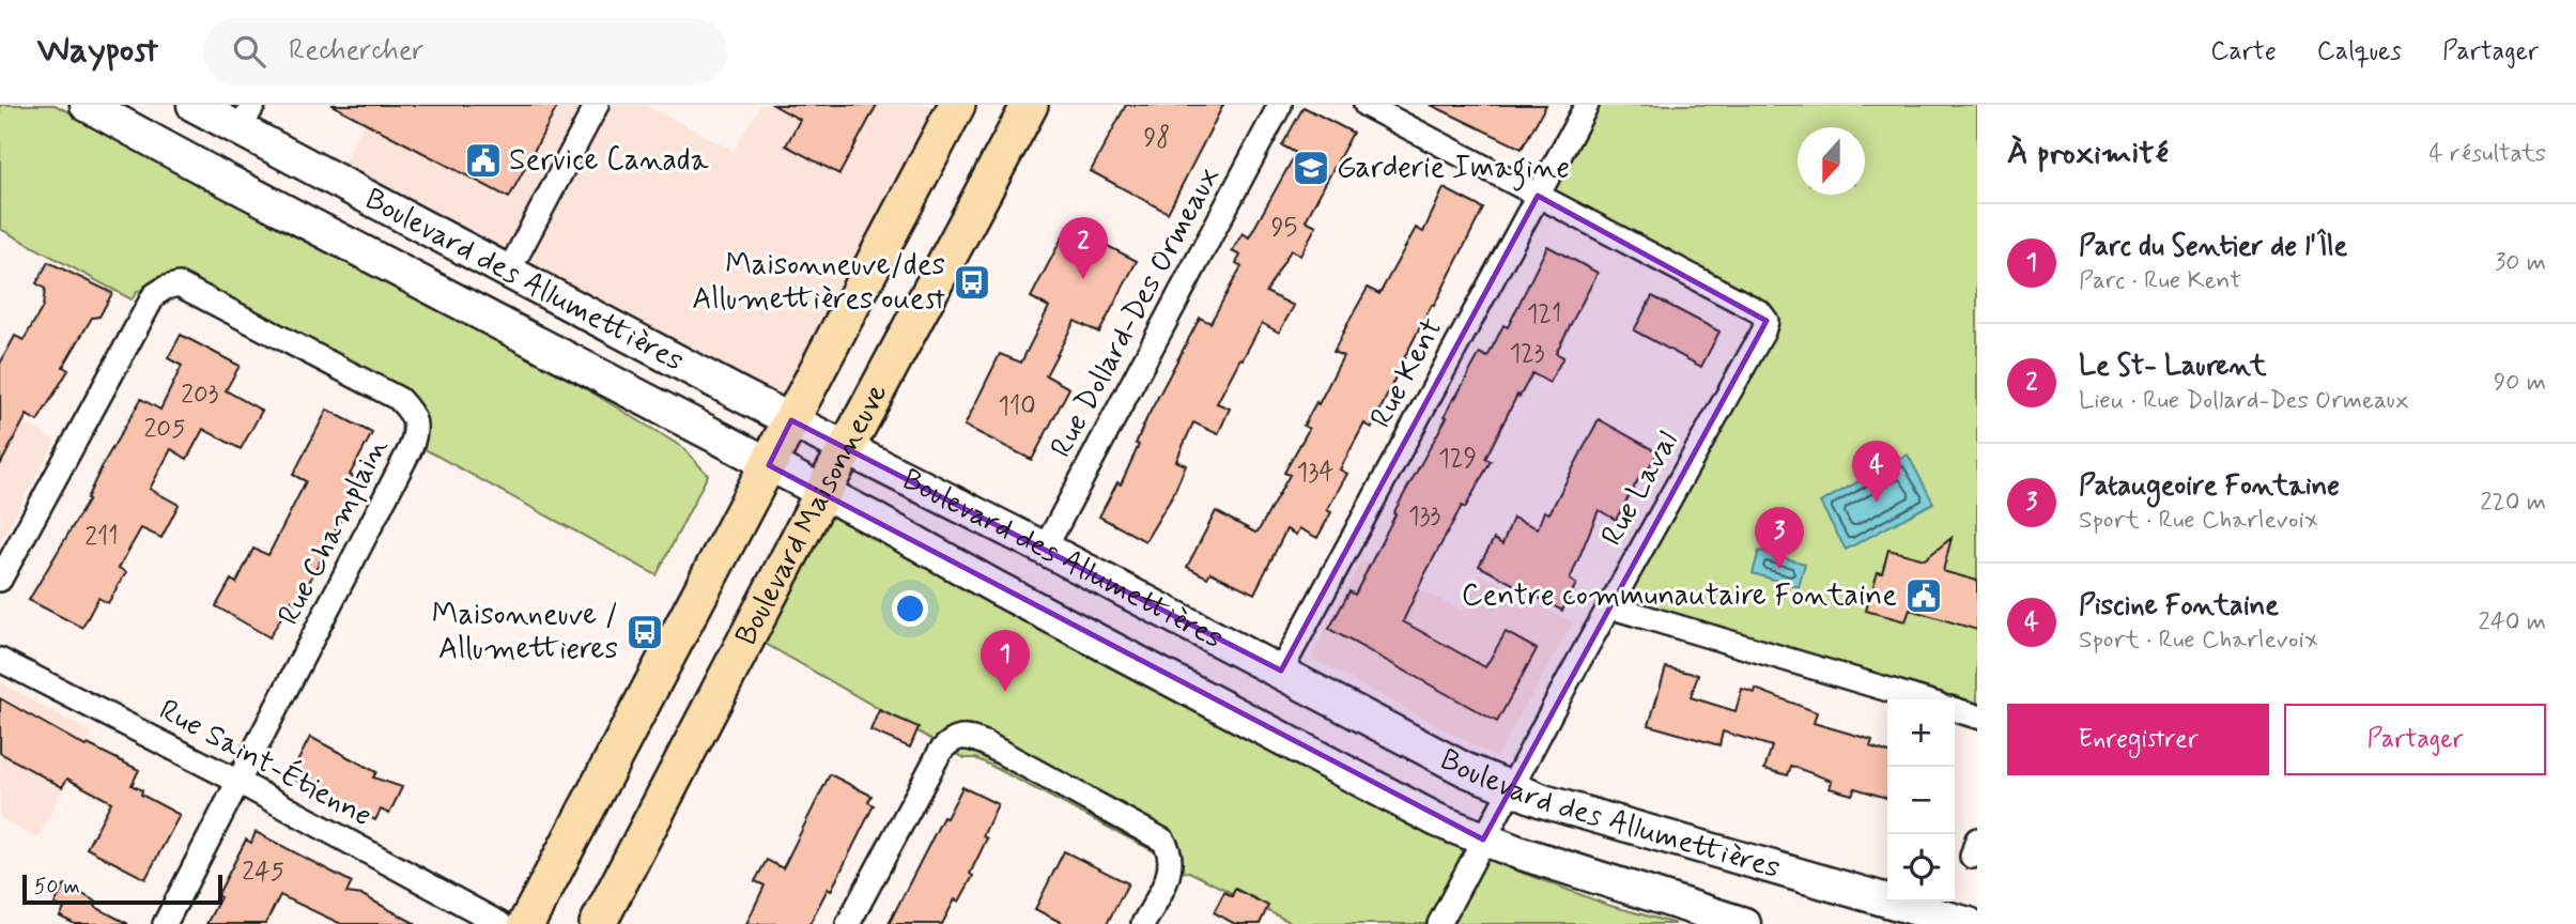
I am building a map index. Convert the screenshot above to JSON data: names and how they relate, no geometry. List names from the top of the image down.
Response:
{
  "streets": {
    "main road": ["Boulevard des Allumettières", "Boulevard Maisonneuve"],
    "street": [
      "Rue Dollard-Des Ormeaux",
      "Rue Kent",
      "Rue Laval",
      "Rue Champlain",
      "Rue Saint-Étienne"
    ]
  },
  "crossings": [
    ["Boulevard des Allumettières", "Rue Dollard-Des Ormeaux"],
    ["Boulevard des Allumettières", "Rue Kent"],
    ["Boulevard des Allumettières", "Rue Laval"],
    ["Boulevard des Allumettières", "Boulevard Maisonneuve"],
    ["Rue Kent", "Rue Laval"],
    ["Rue Champlain", "Rue Saint-Étienne"]
  ],
  "places": {
    "public building": ["Service Canada", "Centre communautaire Fontaine"],
    "school or university": ["Garderie Imagine"],
    "bus stop": ["Maisonneuve/des Allumettières ouest", "Maisonneuve / Allumettieres"]
  },
  "house_numbers": [
    "98",
    "95",
    "121",
    "123",
    "203",
    "110",
    "205",
    "129",
    "134",
    "133",
    "211",
    "245"
  ],
  "scale_bar": "50 m",
  "north": "bottom",
  "page": {
    "header": "Waypost",
    "search": "Rechercher",
    "nav": ["Carte", "Calques", "Partager"],
    "heading": ["À proximité", "4 résultats"],
    "list": [
      {
        "mark": "1",
        "name": "Parc du Sentier de l'Île",
        "note": "Parc · Rue Kent",
        "value": "30 m"
      },
      {
        "mark": "2",
        "name": "Le St- Laurent",
        "note": "Lieu · Rue Dollard-Des Ormeaux",
        "value": "90 m"
      },
      {
        "mark": "3",
        "name": "Pataugeoire Fontaine",
        "note": "Sport · Rue Charlevoix",
        "value": "220 m"
      },
      {
        "mark": "4",
        "name": "Piscine Fontaine",
        "note": "Sport · Rue Charlevoix",
        "value": "240 m"
      }
    ],
    "pins": [
      "2",
      "4",
      "3",
      "1"
    ],
    "buttons": ["Enregistrer", "Partager"],
    "map_buttons": ["+", "−"],
    "scale": "50 m"
  }
}
